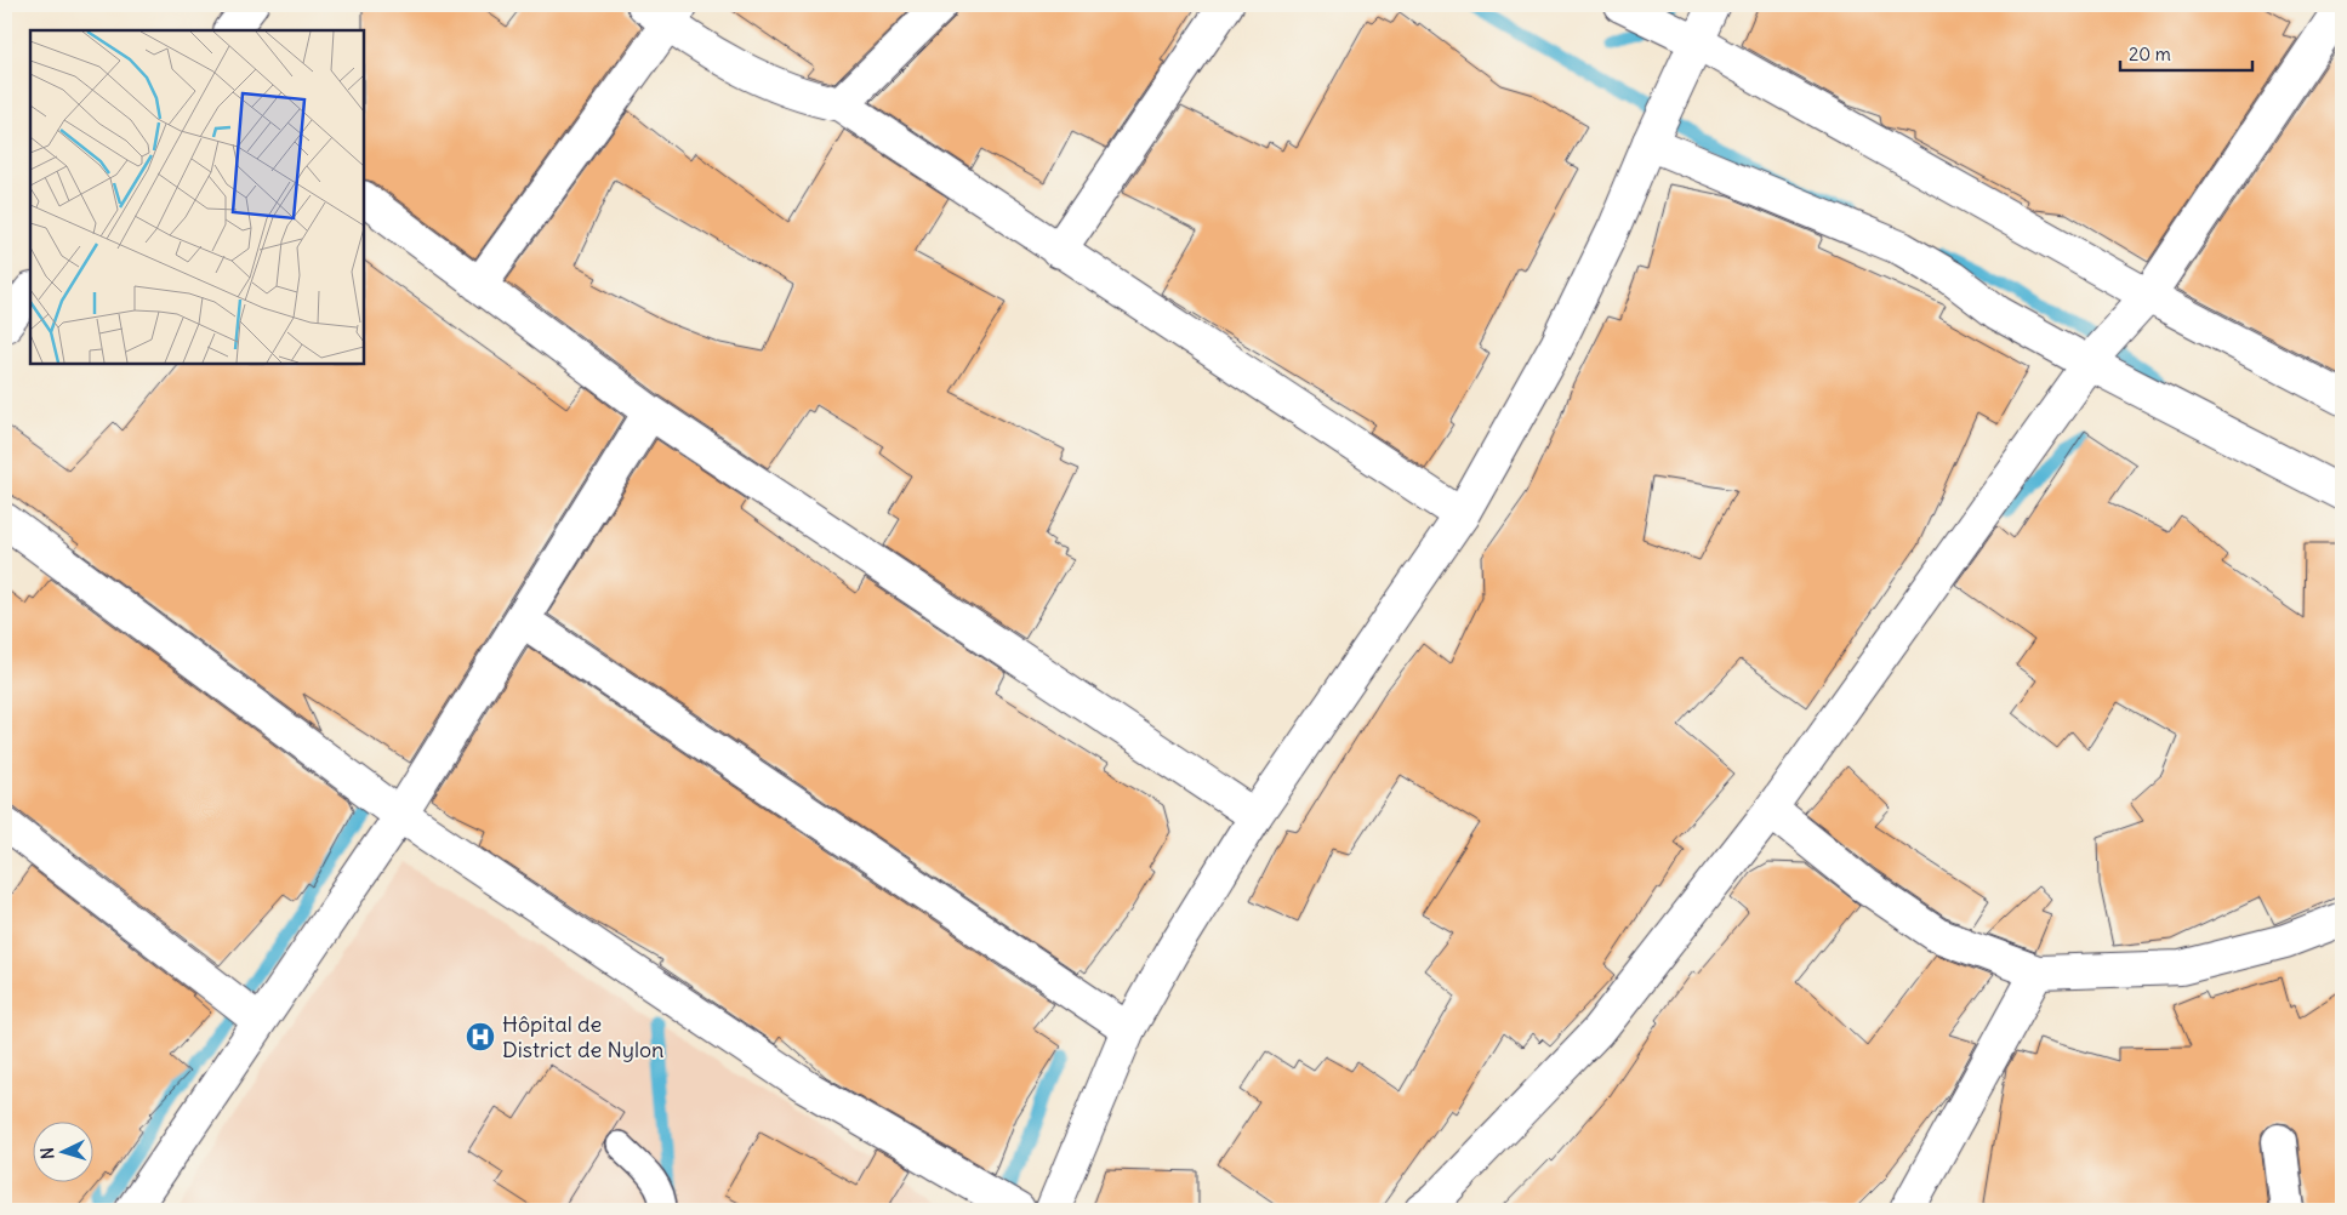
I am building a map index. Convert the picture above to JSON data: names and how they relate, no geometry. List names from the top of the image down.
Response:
{
  "places": {
    "hospital": ["Hôpital de District de Nylon"]
  },
  "scale_bar": "20 m",
  "north": "left"
}
